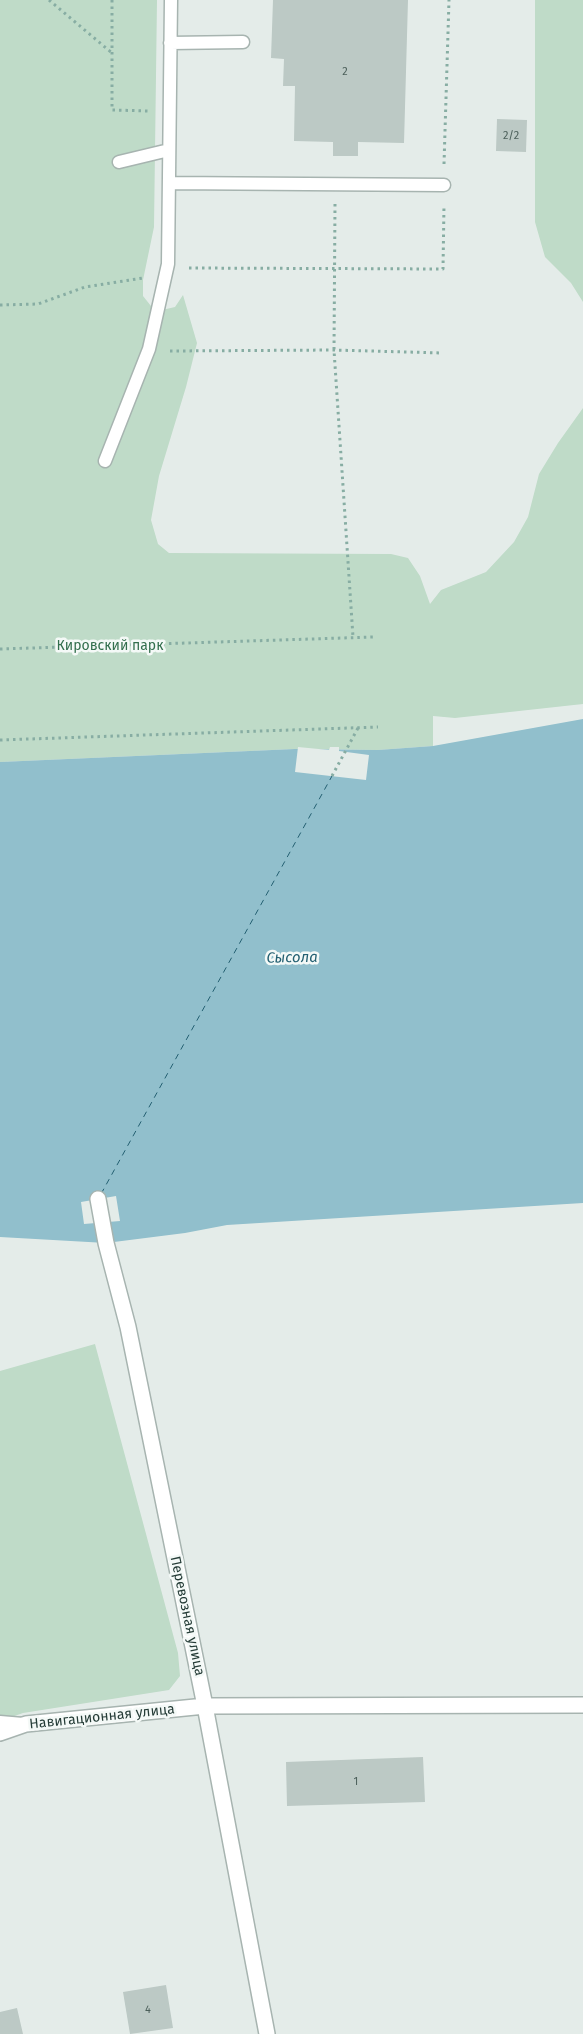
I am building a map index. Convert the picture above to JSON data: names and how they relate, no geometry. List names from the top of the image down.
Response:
{
  "streets": {
    "street": ["Перевозная улица", "Навигационная улица"]
  },
  "crossings": [
    ["Перевозная улица", "Навигационная улица"]
  ],
  "water": ["Сысола"],
  "parks": ["Кировский парк"],
  "house_numbers": [
    "2",
    "2/2",
    "1",
    "4"
  ]
}
